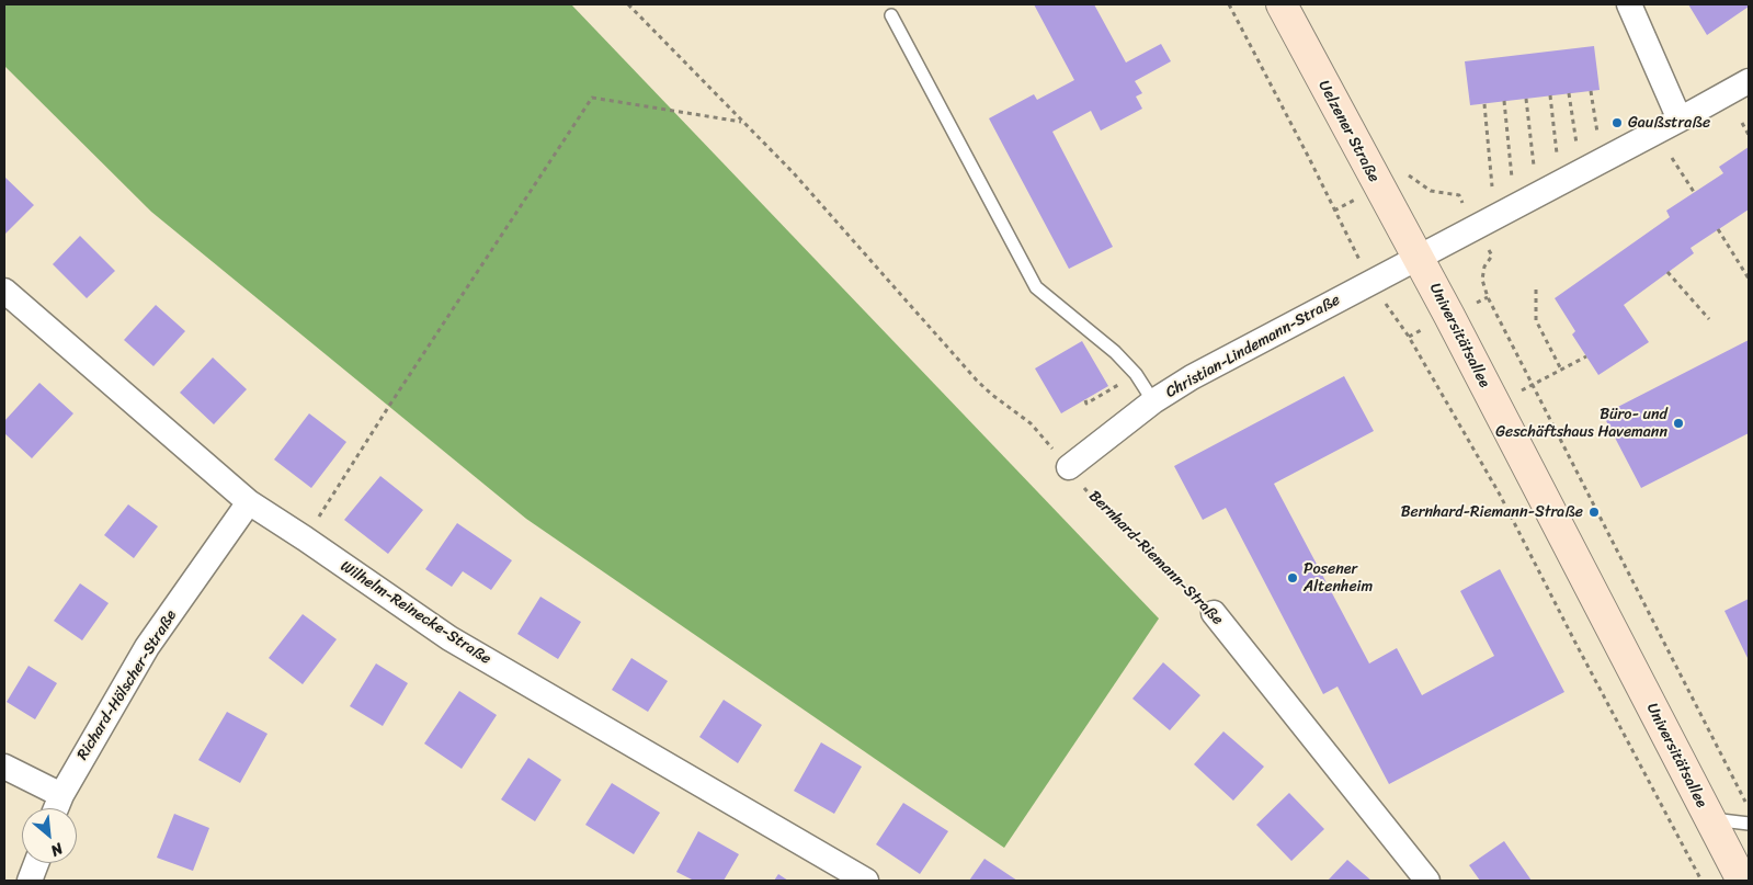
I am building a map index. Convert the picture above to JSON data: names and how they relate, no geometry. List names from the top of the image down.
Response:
{
  "streets": {
    "main road": ["Uelzener Straße", "Universitätsallee"],
    "street": [
      "Christian-Lindemann-Straße",
      "Bernhard-Riemann-Straße",
      "Wilhelm-Reinecke-Straße",
      "Richard-Hölscher-Straße"
    ]
  },
  "crossings": [
    ["Uelzener Straße", "Universitätsallee"],
    ["Uelzener Straße", "Christian-Lindemann-Straße"],
    ["Universitätsallee", "Christian-Lindemann-Straße"],
    ["Christian-Lindemann-Straße", "Bernhard-Riemann-Straße"],
    ["Wilhelm-Reinecke-Straße", "Richard-Hölscher-Straße"]
  ],
  "places": [
    "Gaußstraße",
    "Büro- und Geschäftshaus Havemann",
    "Bernhard-Riemann-Straße",
    "Posener Altenheim"
  ],
  "north": "bottom right"
}
